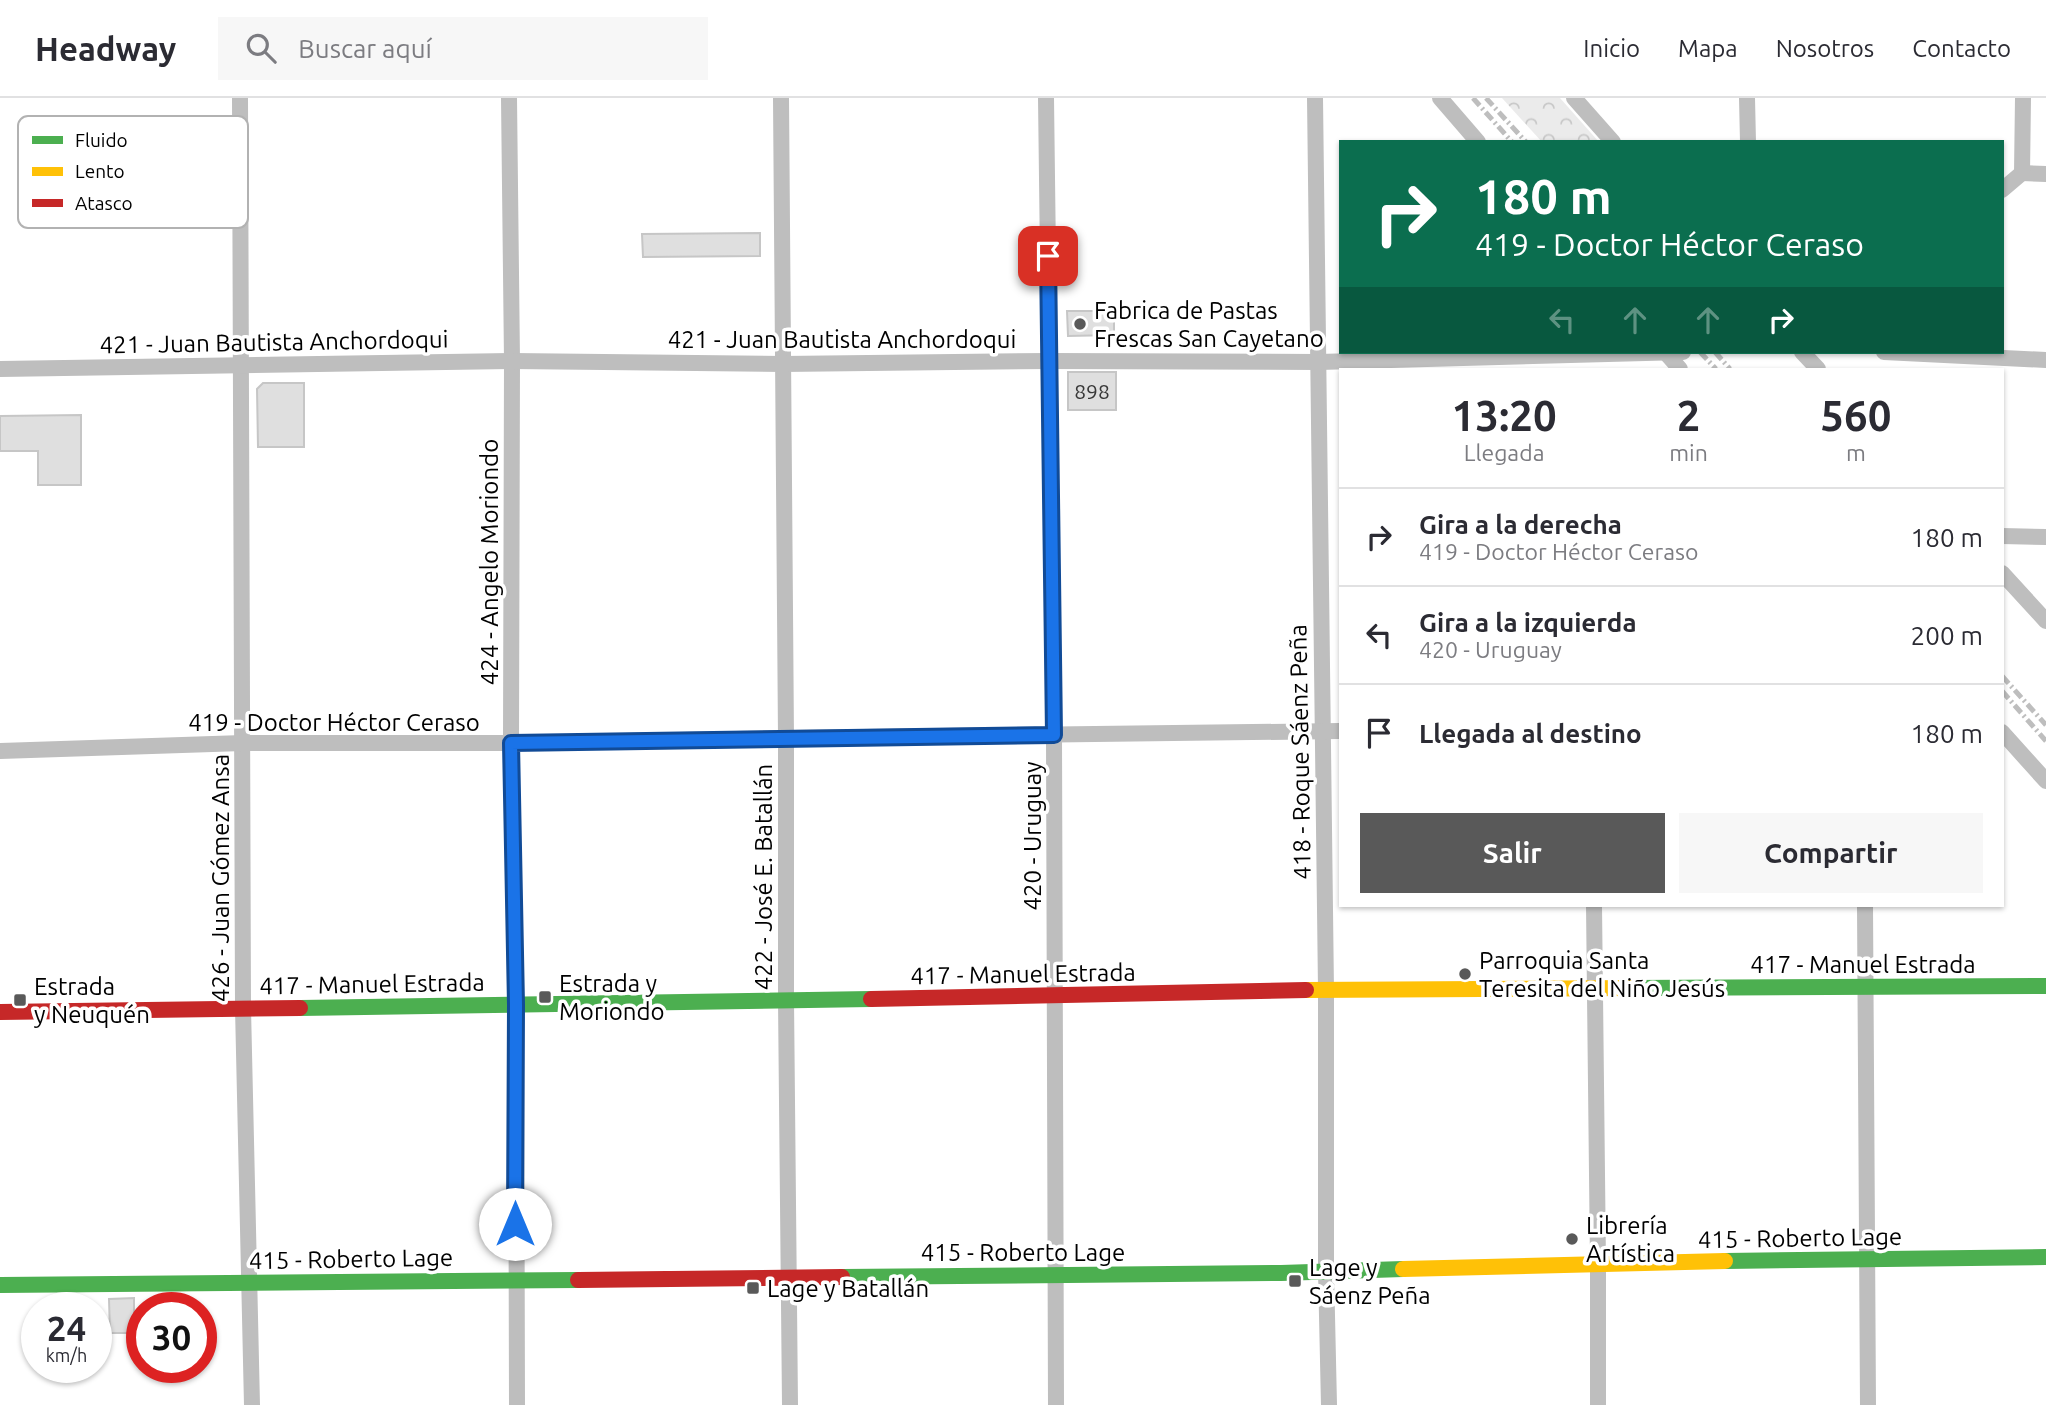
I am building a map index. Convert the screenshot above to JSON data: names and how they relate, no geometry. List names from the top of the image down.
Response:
{
  "streets": {
    "street": [
      "421 - Juan Bautista Anchordoqui",
      "424 - Angelo Moriondo",
      "419 - Doctor Héctor Ceraso",
      "418 - Roque Sáenz Peña",
      "420 - Uruguay",
      "422 - José E. Batallán",
      "426 - Juan Gómez Ansa",
      "417 - Manuel Estrada",
      "415 - Roberto Lage"
    ]
  },
  "crossings": [
    ["421 - Juan Bautista Anchordoqui", "424 - Angelo Moriondo"],
    ["421 - Juan Bautista Anchordoqui", "418 - Roque Sáenz Peña"],
    ["421 - Juan Bautista Anchordoqui", "420 - Uruguay"],
    ["421 - Juan Bautista Anchordoqui", "422 - José E. Batallán"],
    ["421 - Juan Bautista Anchordoqui", "426 - Juan Gómez Ansa"],
    ["424 - Angelo Moriondo", "419 - Doctor Héctor Ceraso"],
    ["424 - Angelo Moriondo", "417 - Manuel Estrada"],
    ["424 - Angelo Moriondo", "415 - Roberto Lage"],
    ["419 - Doctor Héctor Ceraso", "418 - Roque Sáenz Peña"],
    ["419 - Doctor Héctor Ceraso", "420 - Uruguay"],
    ["419 - Doctor Héctor Ceraso", "422 - José E. Batallán"],
    ["419 - Doctor Héctor Ceraso", "426 - Juan Gómez Ansa"],
    ["418 - Roque Sáenz Peña", "417 - Manuel Estrada"],
    ["418 - Roque Sáenz Peña", "415 - Roberto Lage"],
    ["420 - Uruguay", "417 - Manuel Estrada"],
    ["420 - Uruguay", "415 - Roberto Lage"],
    ["422 - José E. Batallán", "417 - Manuel Estrada"],
    ["422 - José E. Batallán", "415 - Roberto Lage"],
    ["426 - Juan Gómez Ansa", "417 - Manuel Estrada"],
    ["426 - Juan Gómez Ansa", "415 - Roberto Lage"]
  ],
  "places": {
    "other": ["Fabrica de Pastas Frescas San Cayetano", "Parroquia Santa Teresita del Niño Jesús", "Librería Artística"],
    "transit": [
      "Estrada y Moriondo",
      "Estrada y Neuquén",
      "Lage y Sáenz Peña",
      "Lage y Batallán"
    ]
  },
  "house_numbers": ["898"],
  "legend": ["Fluido", "Lento", "Atasco"],
  "page": {
    "header": "Headway",
    "search": "Buscar aquí",
    "nav": [
      "Inicio",
      "Mapa",
      "Nosotros",
      "Contacto"
    ],
    "turn": ["180 m", "419 - Doctor Héctor Ceraso"],
    "eta": [
      "13:20",
      "Llegada",
      "2",
      "min",
      "560",
      "m"
    ],
    "list": [
      {
        "name": "Gira a la derecha",
        "note": "419 - Doctor Héctor Ceraso",
        "value": "180 m"
      },
      {
        "name": "Gira a la izquierda",
        "note": "420 - Uruguay",
        "value": "200 m"
      },
      {
        "name": "Llegada al destino",
        "value": "180 m"
      }
    ],
    "buttons": ["Salir", "Compartir"],
    "speed": "24 km/h",
    "limit": "30"
  }
}
